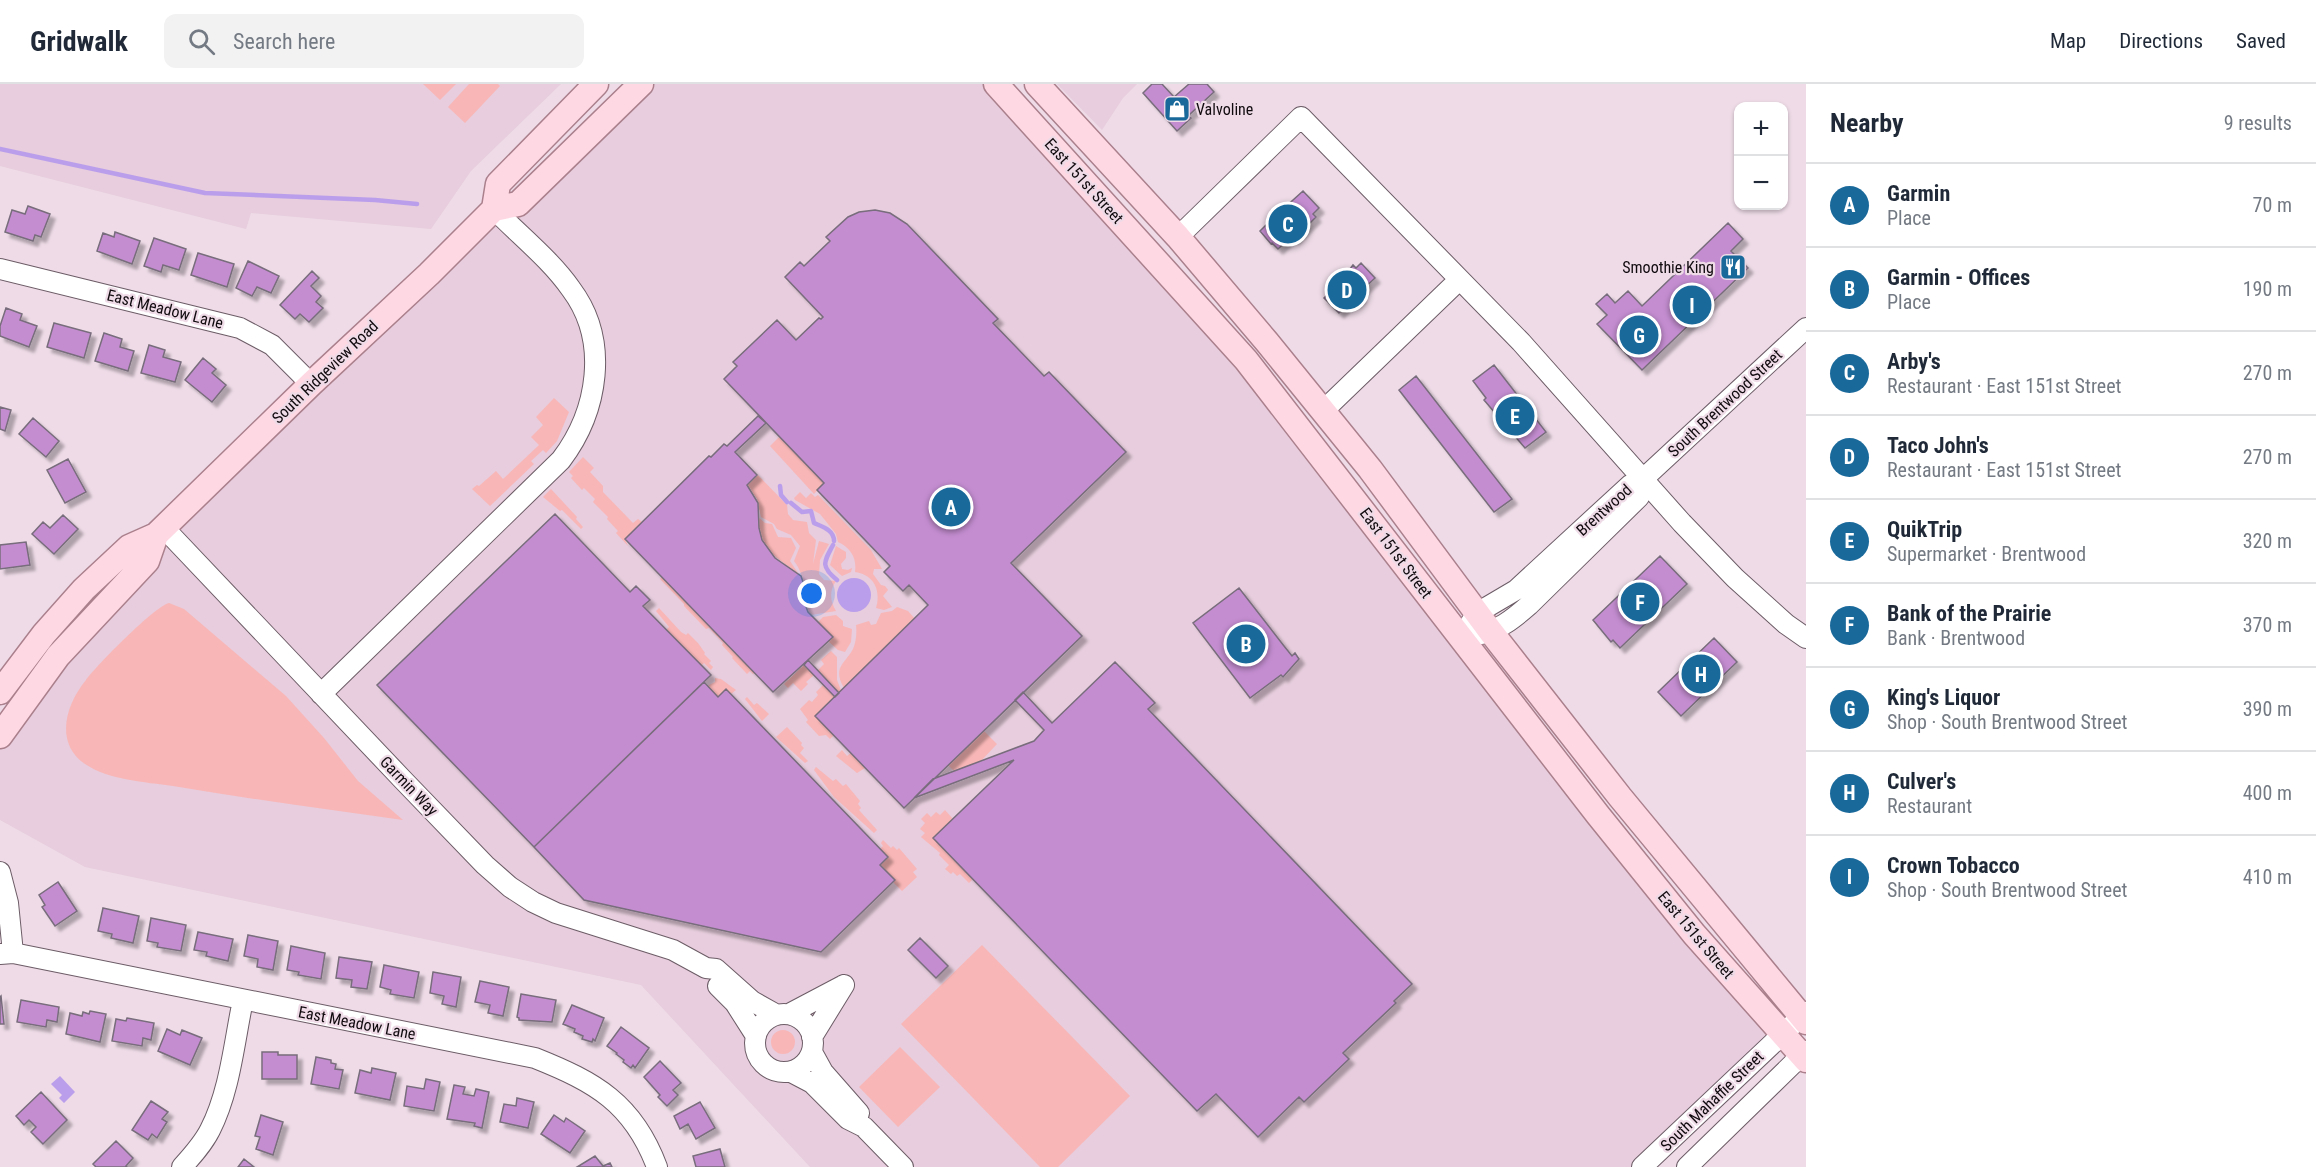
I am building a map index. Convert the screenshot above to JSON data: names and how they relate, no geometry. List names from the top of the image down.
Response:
{
  "streets": {
    "main road": ["East 151st Street", "South Ridgeview Road"],
    "street": [
      "East Meadow Lane",
      "South Brentwood Street",
      "Brentwood",
      "Garmin Way",
      "South Mahaffie Street"
    ]
  },
  "crossings": [
    ["East 151st Street", "Brentwood"],
    ["East 151st Street", "South Mahaffie Street"],
    ["East Meadow Lane", "South Ridgeview Road"],
    ["South Ridgeview Road", "Garmin Way"],
    ["South Brentwood Street", "Brentwood"]
  ],
  "places": {
    "shop": ["Valvoline"],
    "restaurant": ["Smoothie King"]
  },
  "page": {
    "header": "Gridwalk",
    "search": "Search here",
    "nav": ["Map", "Directions", "Saved"],
    "heading": ["Nearby", "9 results"],
    "map_buttons": ["+", "−"],
    "list": [
      {
        "mark": "A",
        "name": "Garmin",
        "note": "Place",
        "value": "70 m"
      },
      {
        "mark": "B",
        "name": "Garmin - Offices",
        "note": "Place",
        "value": "190 m"
      },
      {
        "mark": "C",
        "name": "Arby's",
        "note": "Restaurant · East 151st Street",
        "value": "270 m"
      },
      {
        "mark": "D",
        "name": "Taco John's",
        "note": "Restaurant · East 151st Street",
        "value": "270 m"
      },
      {
        "mark": "E",
        "name": "QuikTrip",
        "note": "Supermarket · Brentwood",
        "value": "320 m"
      },
      {
        "mark": "F",
        "name": "Bank of the Prairie",
        "note": "Bank · Brentwood",
        "value": "370 m"
      },
      {
        "mark": "G",
        "name": "King's Liquor",
        "note": "Shop · South Brentwood Street",
        "value": "390 m"
      },
      {
        "mark": "H",
        "name": "Culver's",
        "note": "Restaurant",
        "value": "400 m"
      },
      {
        "mark": "I",
        "name": "Crown Tobacco",
        "note": "Shop · South Brentwood Street",
        "value": "410 m"
      }
    ],
    "pins": [
      "C",
      "D",
      "I",
      "G",
      "E",
      "A",
      "F",
      "B",
      "H"
    ]
  }
}
